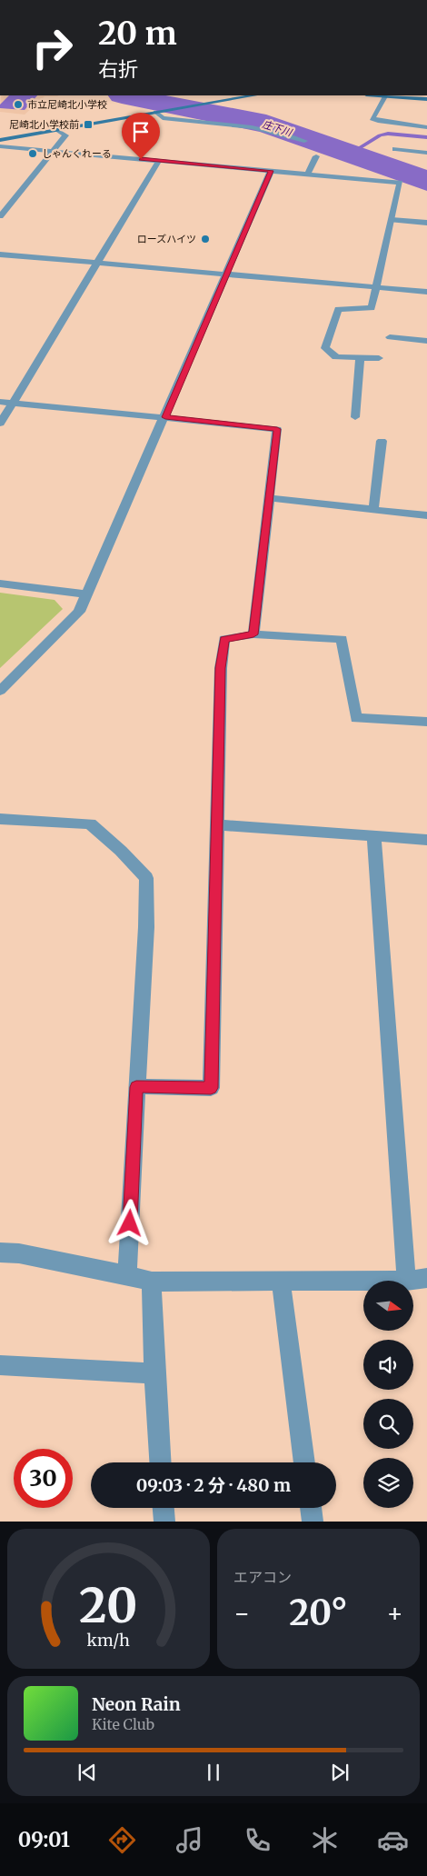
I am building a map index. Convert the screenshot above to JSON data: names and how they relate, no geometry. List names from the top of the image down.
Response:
{
  "water": ["庄下川"],
  "places": {
    "other": ["市立尼崎北小学校", "しゃんくれーる", "ローズハイツ"],
    "transit": ["尼崎北小学校前"]
  },
  "north": "right",
  "page": {
    "turn": ["20 m", "右折"],
    "limit": "30",
    "trip": "09:03 · 2 分 · 480 m",
    "tile": "エアコン",
    "heat": ["−", "20°", "+"],
    "song": ["Neon Rain", "Kite Club"],
    "tabs": "09:01",
    "gauge": ["20", "km/h"]
  }
}
